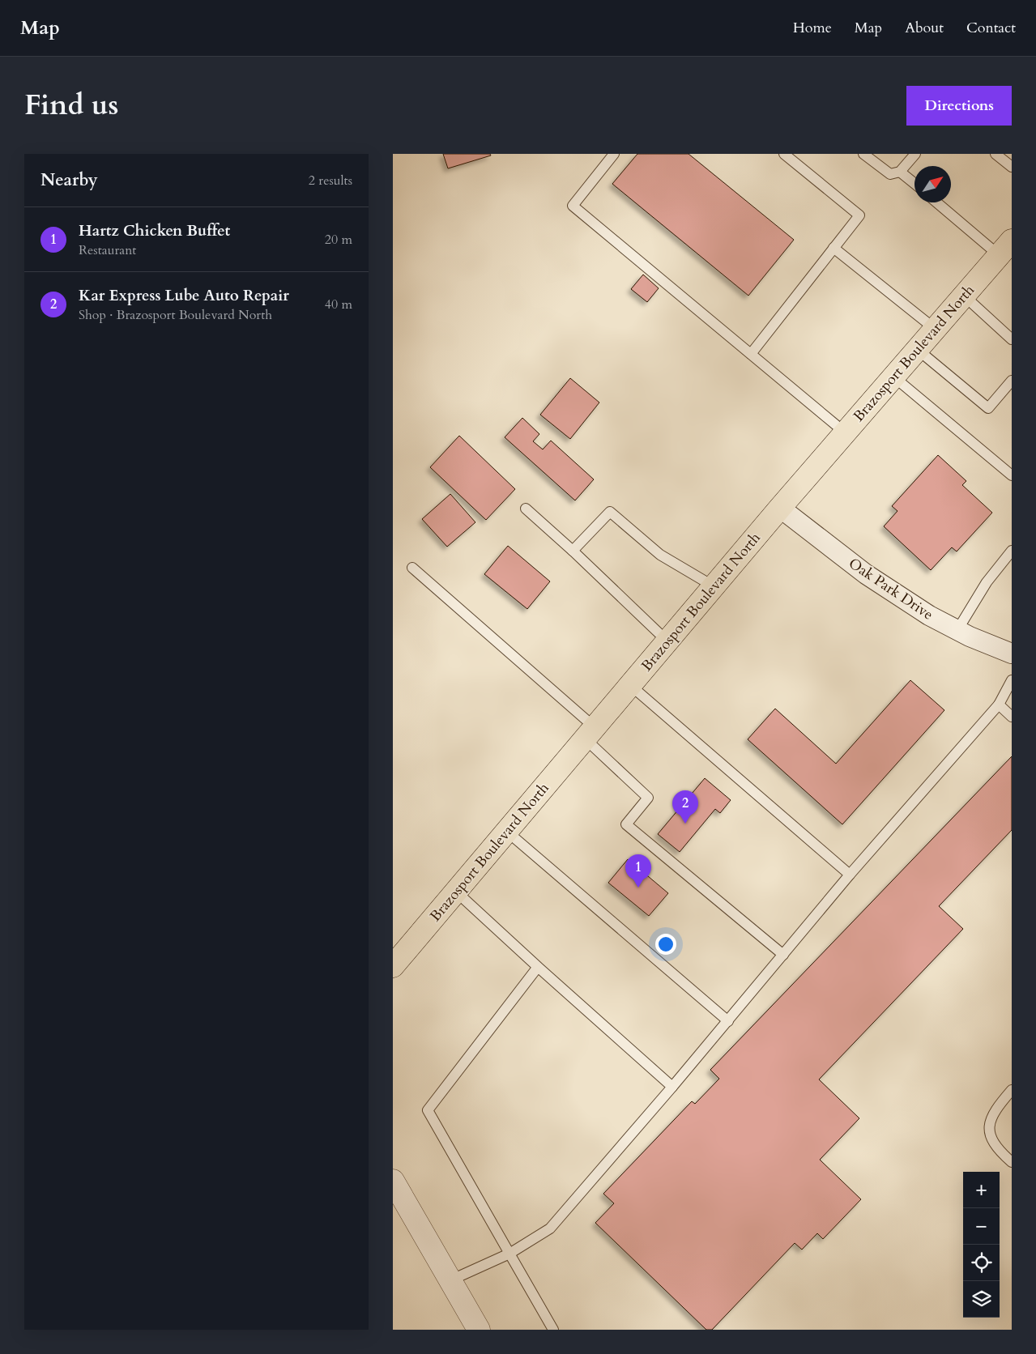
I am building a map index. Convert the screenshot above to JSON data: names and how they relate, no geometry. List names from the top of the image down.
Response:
{
  "streets": {
    "main road": ["Brazosport Boulevard North"],
    "street": ["Oak Park Drive"]
  },
  "crossings": [
    ["Brazosport Boulevard North", "Oak Park Drive"]
  ],
  "north": "top right",
  "page": {
    "header": "Map",
    "nav": [
      "Home",
      "Map",
      "About",
      "Contact"
    ],
    "title": "Find us",
    "buttons": "Directions",
    "heading": ["Nearby", "2 results"],
    "list": [
      {
        "mark": "1",
        "name": "Hartz Chicken Buffet",
        "note": "Restaurant",
        "value": "20 m"
      },
      {
        "mark": "2",
        "name": "Kar Express Lube Auto Repair",
        "note": "Shop · Brazosport Boulevard North",
        "value": "40 m"
      }
    ],
    "pins": ["2", "1"],
    "map_buttons": ["+", "−"]
  }
}
